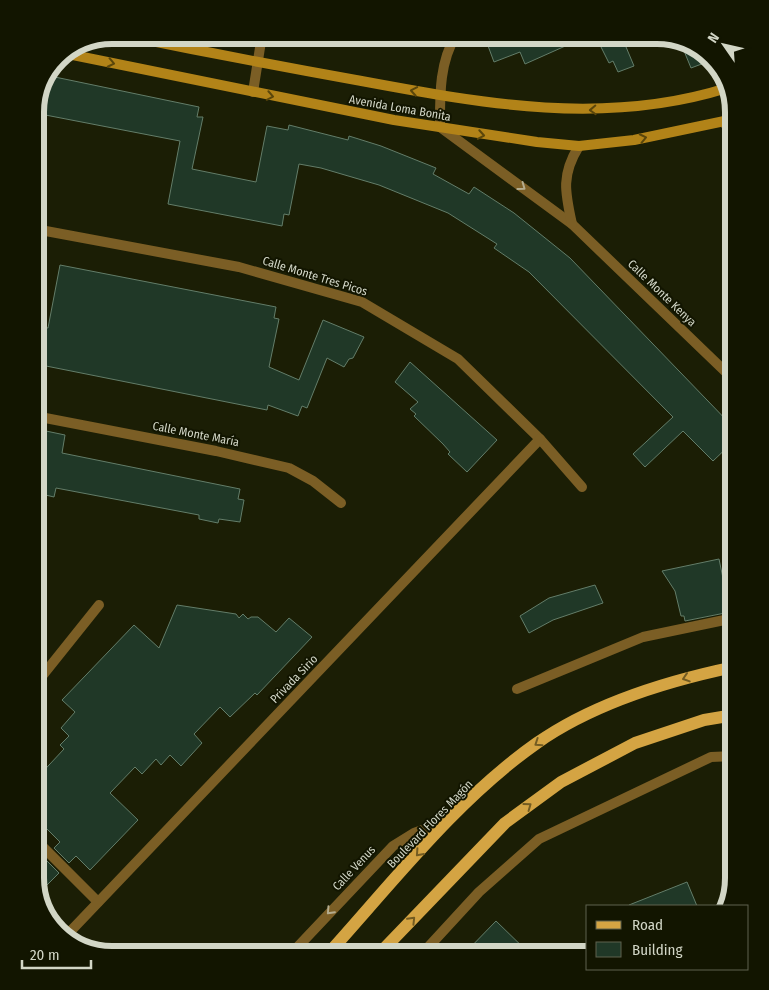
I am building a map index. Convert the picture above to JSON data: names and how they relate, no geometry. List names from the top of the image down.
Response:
{
  "streets": {
    "main road": ["Avenida Loma Bonita", "Boulevard Flores Magón"],
    "street": [
      "Calle Monte Tres Picos",
      "Calle Monte Kenya",
      "Calle Monte María",
      "Privada Sirio",
      "Calle Venus"
    ]
  },
  "crossings": [
    ["Avenida Loma Bonita", "Calle Monte Kenya"],
    ["Calle Monte Tres Picos", "Privada Sirio"],
    ["Boulevard Flores Magón", "Calle Venus"]
  ],
  "one_way": ["Calle Monte Kenya", "Calle Venus"],
  "legend": ["Road", "Building"],
  "scale_bar": "20 m",
  "north": "top left"
}
